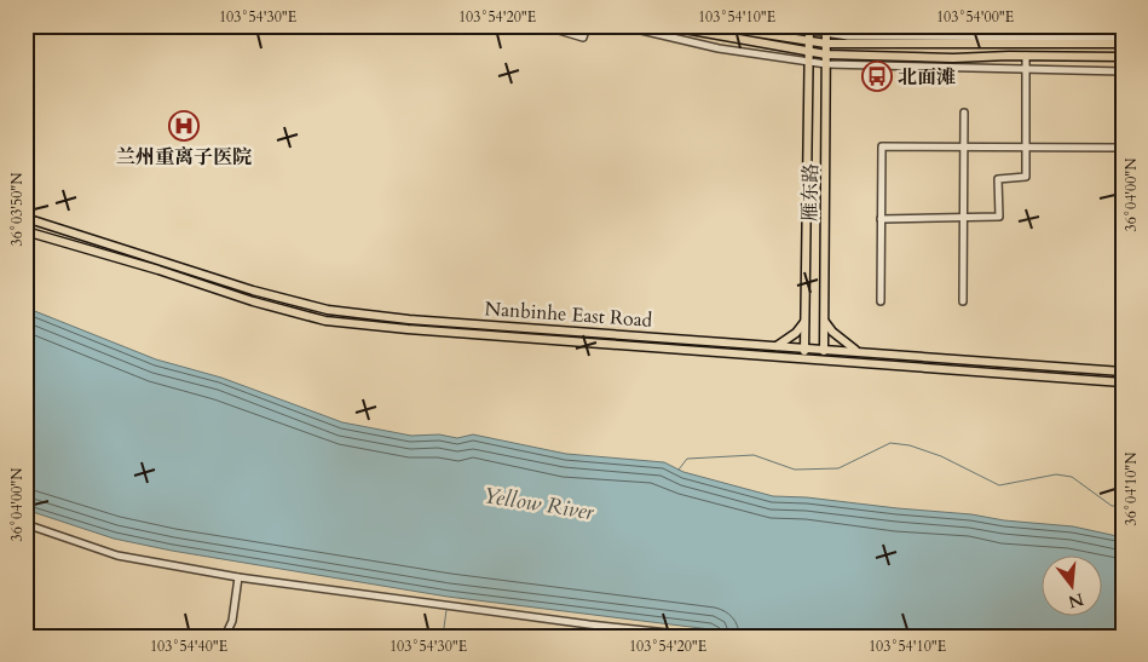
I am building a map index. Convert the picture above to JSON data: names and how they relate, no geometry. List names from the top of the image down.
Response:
{
  "streets": {
    "main road": ["雁东路", "Nanbinhe East Road"]
  },
  "crossings": [
    ["雁东路", "Nanbinhe East Road"]
  ],
  "water": ["Yellow River"],
  "places": {
    "bus stop": ["北面滩"],
    "hospital": ["兰州重离子医院"]
  },
  "north": "bottom",
  "coordinates": [
    "103°54'30\"E",
    "103°54'20\"E",
    "103°54'10\"E",
    "103°54'00\"E",
    "36°04'00\"N",
    "36°03'50\"N",
    "36°04'10\"N",
    "103°54'40\"E"
  ]
}
